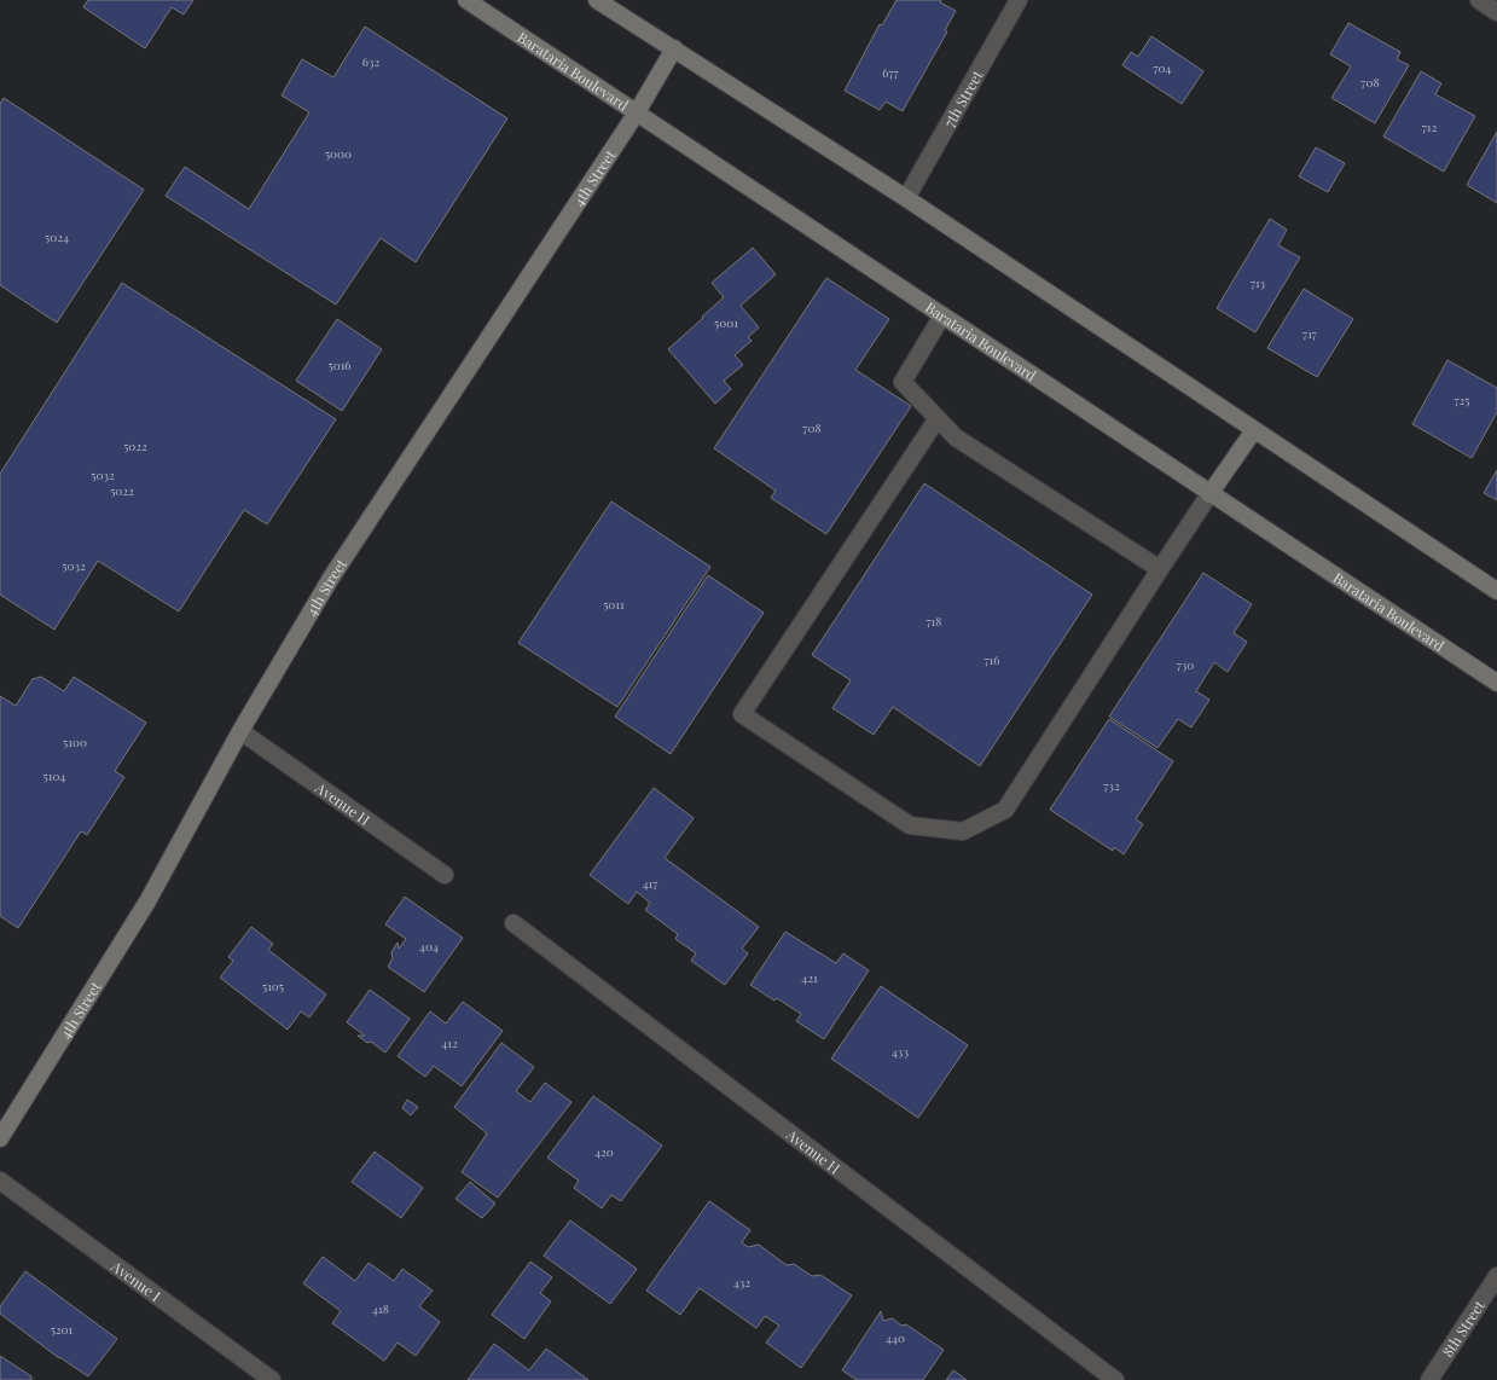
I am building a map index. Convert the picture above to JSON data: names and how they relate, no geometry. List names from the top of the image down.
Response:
{
  "streets": {
    "main road": ["Barataria Boulevard", "4th Street"],
    "street": [
      "7th Street",
      "Avenue H",
      "Avenue I",
      "8th Street"
    ]
  },
  "crossings": [
    ["Barataria Boulevard", "4th Street"],
    ["4th Street", "Avenue H"]
  ],
  "house_numbers": [
    "632",
    "704",
    "677",
    "708",
    "712",
    "5000",
    "5024",
    "713",
    "5001",
    "717",
    "5016",
    "725",
    "708",
    "5022",
    "5032",
    "5022",
    "5032",
    "5011",
    "718",
    "716",
    "730",
    "5100",
    "5104",
    "732",
    "417",
    "404",
    "421",
    "5105",
    "412",
    "433",
    "420",
    "432",
    "418",
    "5201",
    "440"
  ]
}
